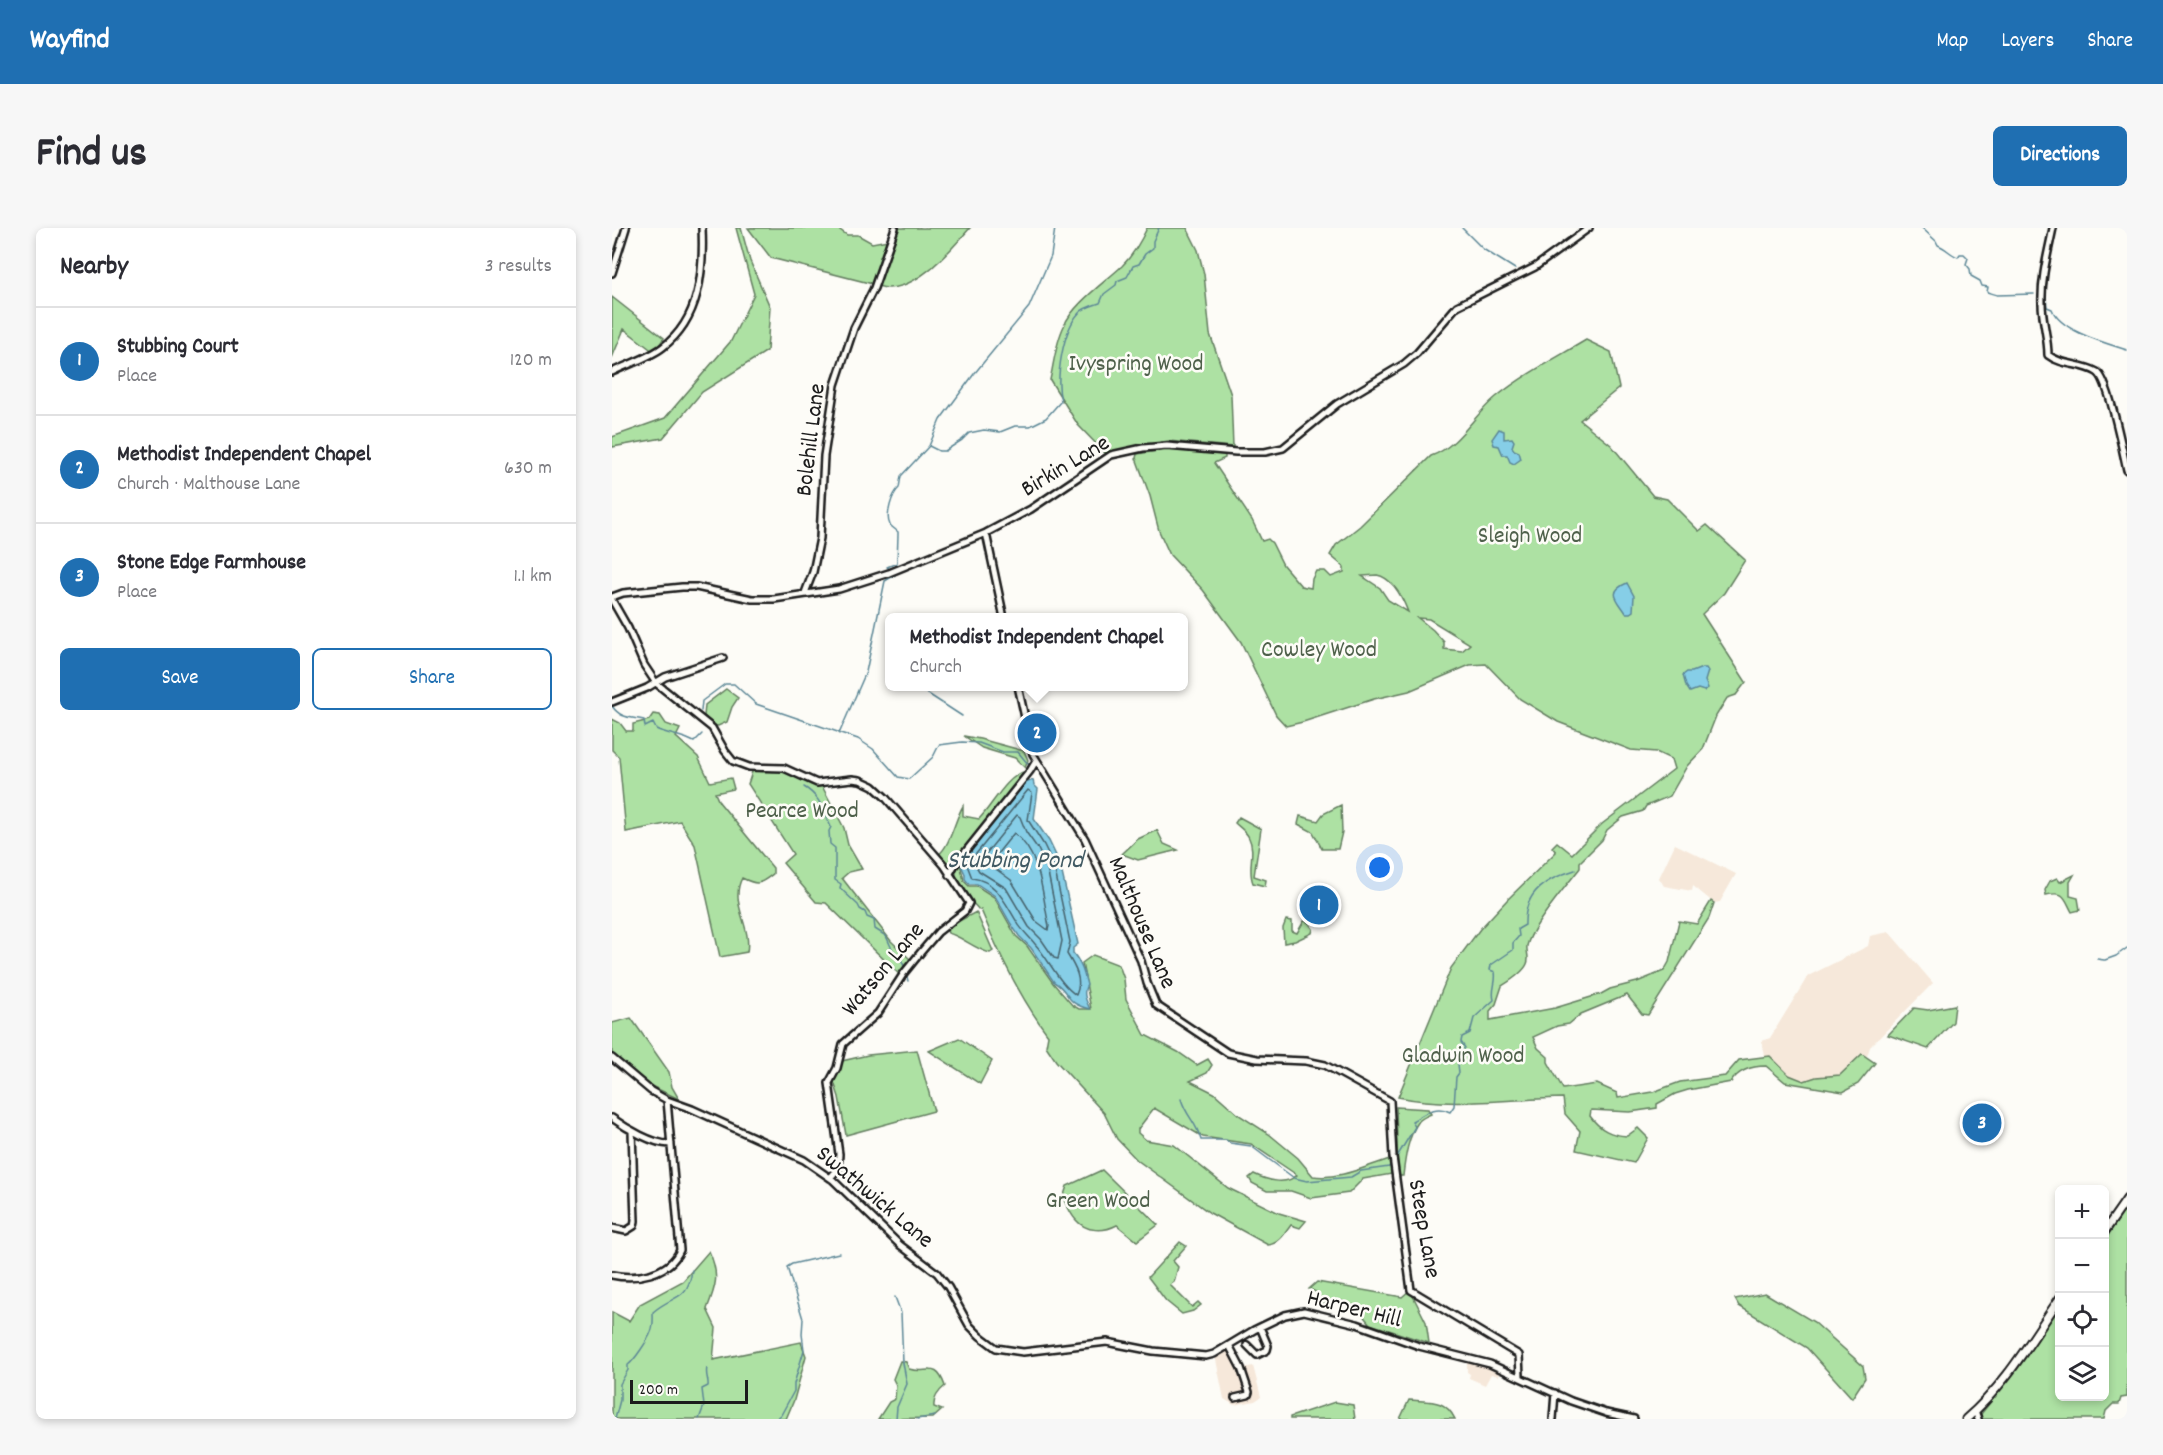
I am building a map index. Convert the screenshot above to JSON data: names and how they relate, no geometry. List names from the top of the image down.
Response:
{
  "streets": {
    "street": [
      "Bolehill Lane",
      "Birkin Lane",
      "Malthouse Lane",
      "Watson Lane",
      "Swathwick Lane",
      "Steep Lane",
      "Harper Hill"
    ]
  },
  "crossings": [
    ["Bolehill Lane", "Birkin Lane"],
    ["Malthouse Lane", "Steep Lane"],
    ["Watson Lane", "Swathwick Lane"],
    ["Swathwick Lane", "Harper Hill"],
    ["Steep Lane", "Harper Hill"]
  ],
  "water": ["Stubbing Pond"],
  "parks": [
    "Ivyspring Wood",
    "Sleigh Wood",
    "Cowley Wood",
    "Pearce Wood",
    "Gladwin Wood",
    "Green Wood"
  ],
  "scale_bar": "200 m",
  "page": {
    "header": "Wayfind",
    "nav": ["Map", "Layers", "Share"],
    "title": "Find us",
    "buttons": [
      "Directions",
      ["Save", "Share"]
    ],
    "heading": ["Nearby", "3 results"],
    "list": [
      {
        "mark": "1",
        "name": "Stubbing Court",
        "note": "Place",
        "value": "120 m"
      },
      {
        "mark": "2",
        "name": "Methodist Independent Chapel",
        "note": "Church · Malthouse Lane",
        "value": "630 m"
      },
      {
        "mark": "3",
        "name": "Stone Edge Farmhouse",
        "note": "Place",
        "value": "1.1 km"
      }
    ],
    "popup": ["Methodist Independent Chapel", "Church"],
    "pins": ["2", "1", "3"],
    "map_buttons": ["+", "−"],
    "scale": "200 m"
  }
}
